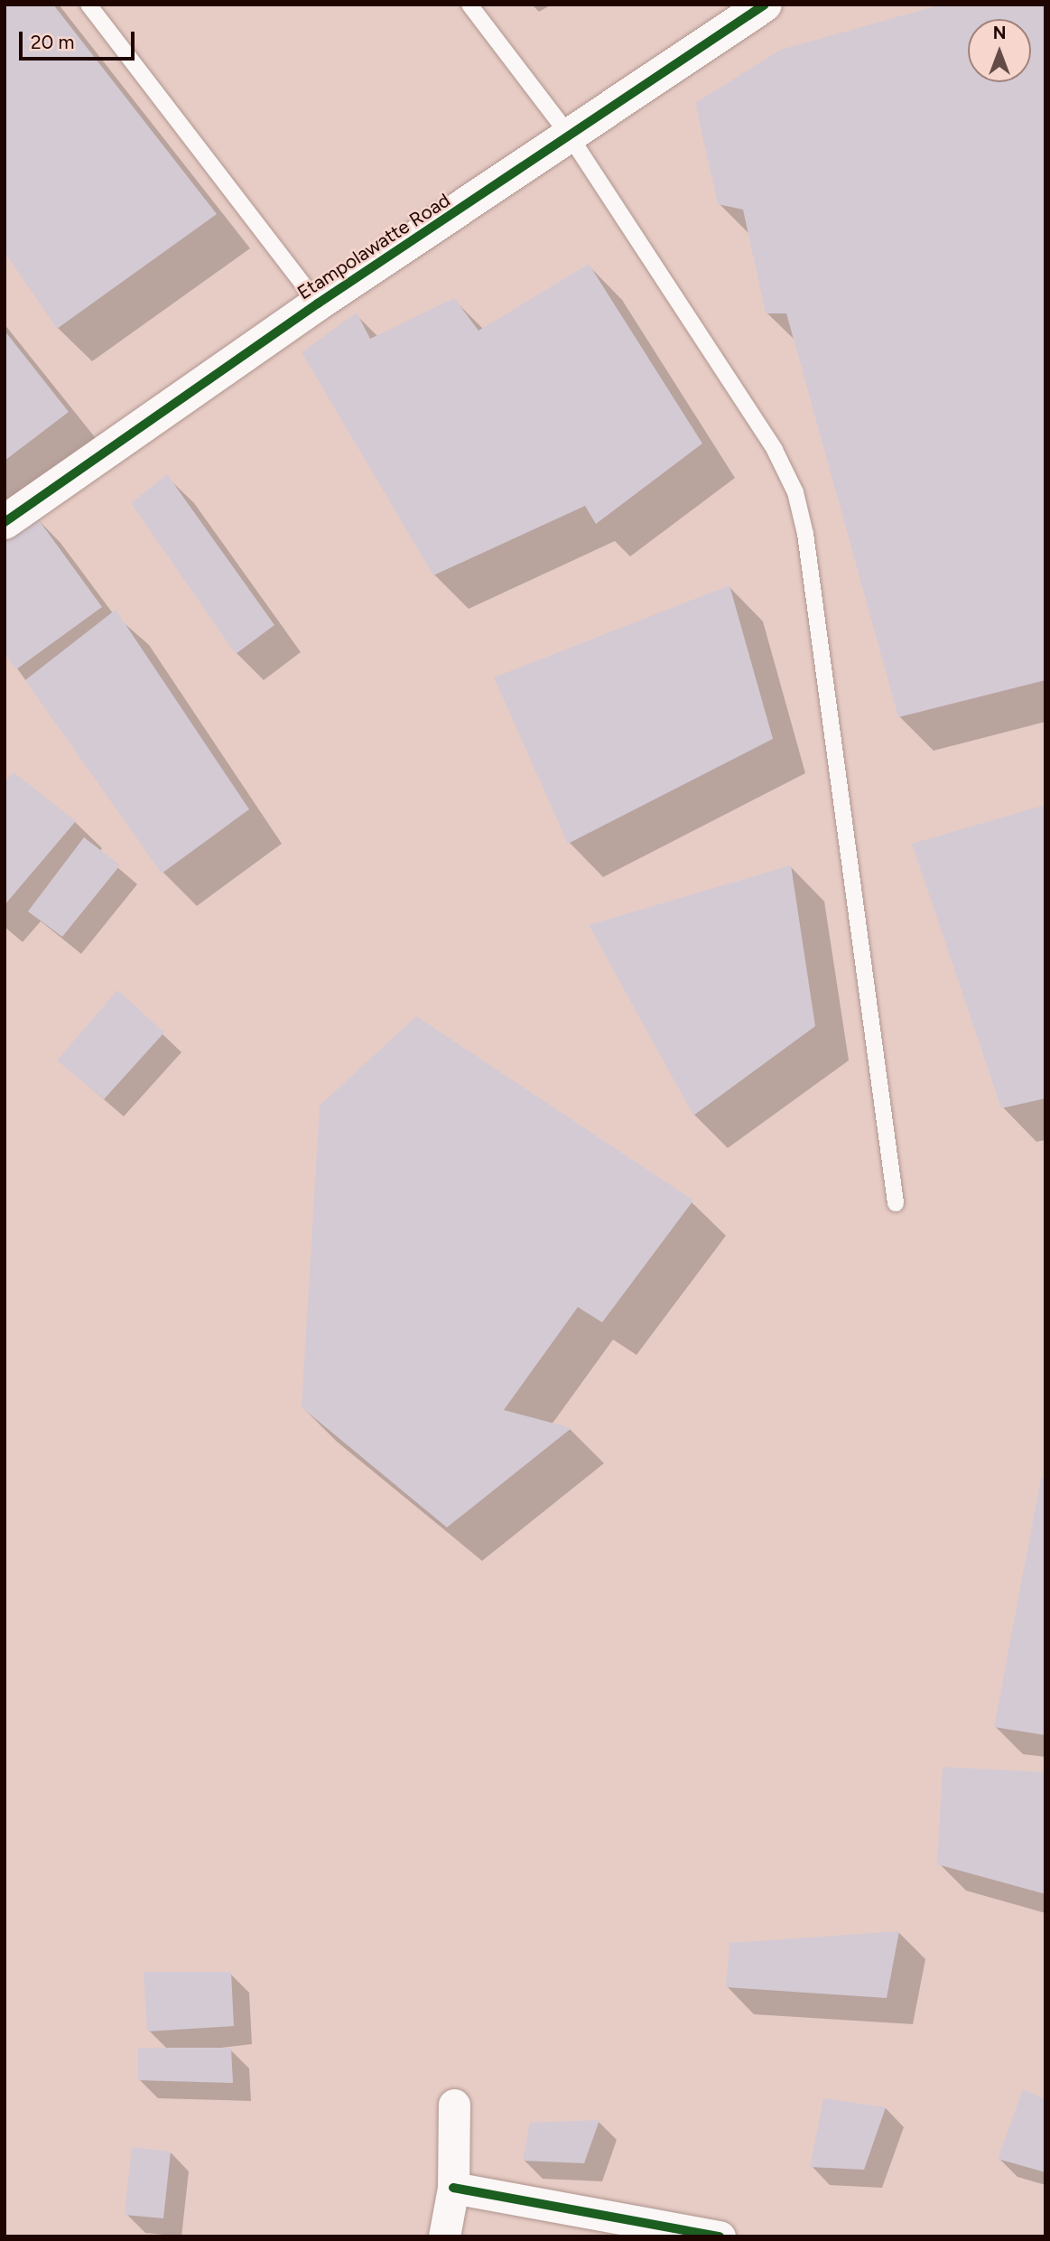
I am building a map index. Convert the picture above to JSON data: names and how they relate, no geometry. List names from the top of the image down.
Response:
{
  "streets": {
    "street": ["Etampolawatte Road"]
  },
  "scale_bar": "20 m",
  "north": "top"
}
